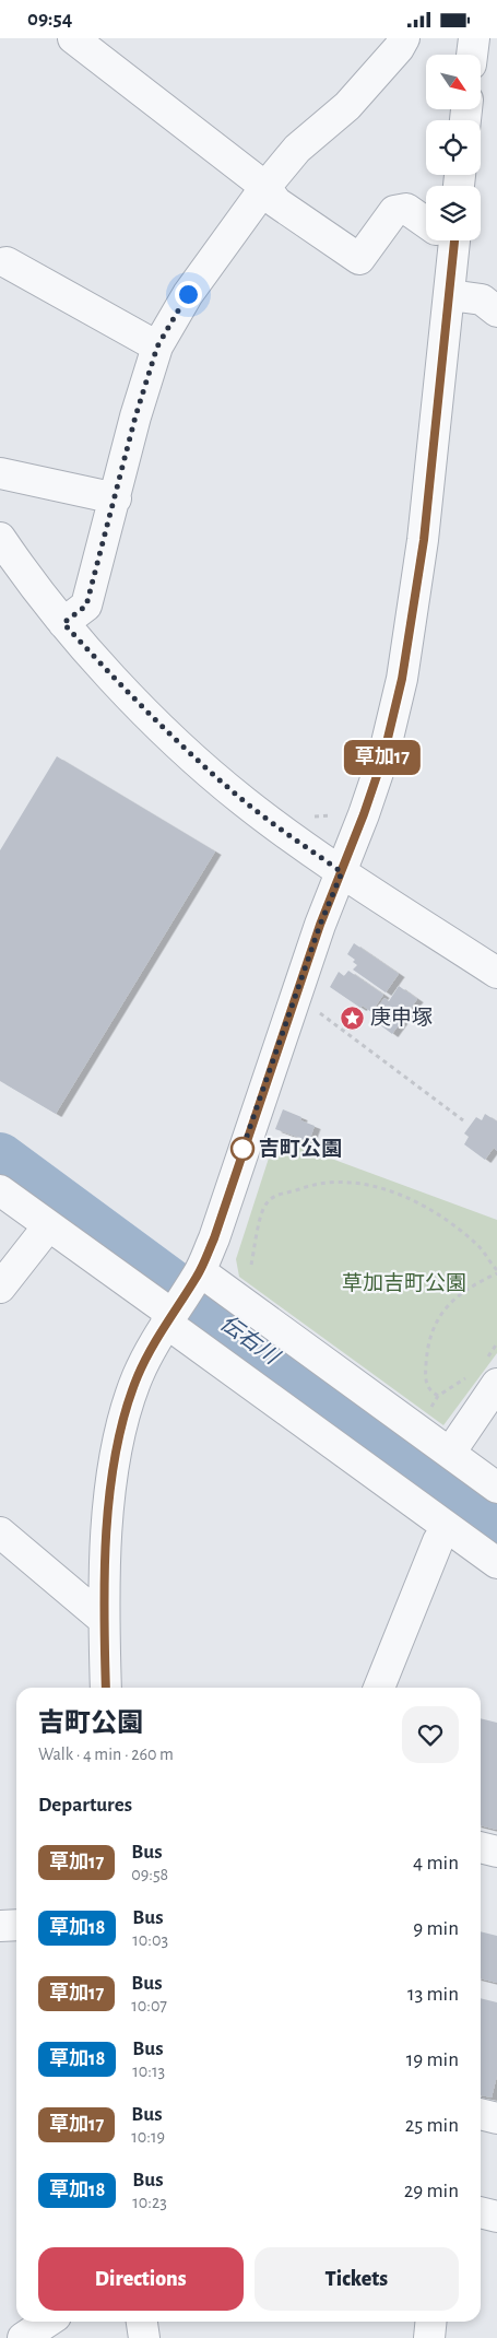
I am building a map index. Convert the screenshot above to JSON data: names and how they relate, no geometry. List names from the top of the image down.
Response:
{
  "water": ["伝右川"],
  "parks": ["草加吉町公園"],
  "places": {
    "place": ["庚申塚"],
    "other": ["吉町公園"]
  },
  "lines": ["bus line 草加17"],
  "north": "bottom right",
  "page": {
    "status": "09:54",
    "on_map": "草加17",
    "heading": [
      ["吉町公園", "Walk · 4 min · 260 m"],
      "Departures"
    ],
    "list": [
      {
        "mark": "草加17",
        "name": "Bus",
        "note": "09:58",
        "value": "4 min"
      },
      {
        "mark": "草加18",
        "name": "Bus",
        "note": "10:03",
        "value": "9 min"
      },
      {
        "mark": "草加17",
        "name": "Bus",
        "note": "10:07",
        "value": "13 min"
      },
      {
        "mark": "草加18",
        "name": "Bus",
        "note": "10:13",
        "value": "19 min"
      },
      {
        "mark": "草加17",
        "name": "Bus",
        "note": "10:19",
        "value": "25 min"
      },
      {
        "mark": "草加18",
        "name": "Bus",
        "note": "10:23",
        "value": "29 min"
      }
    ],
    "buttons": ["Directions", "Tickets"]
  }
}
